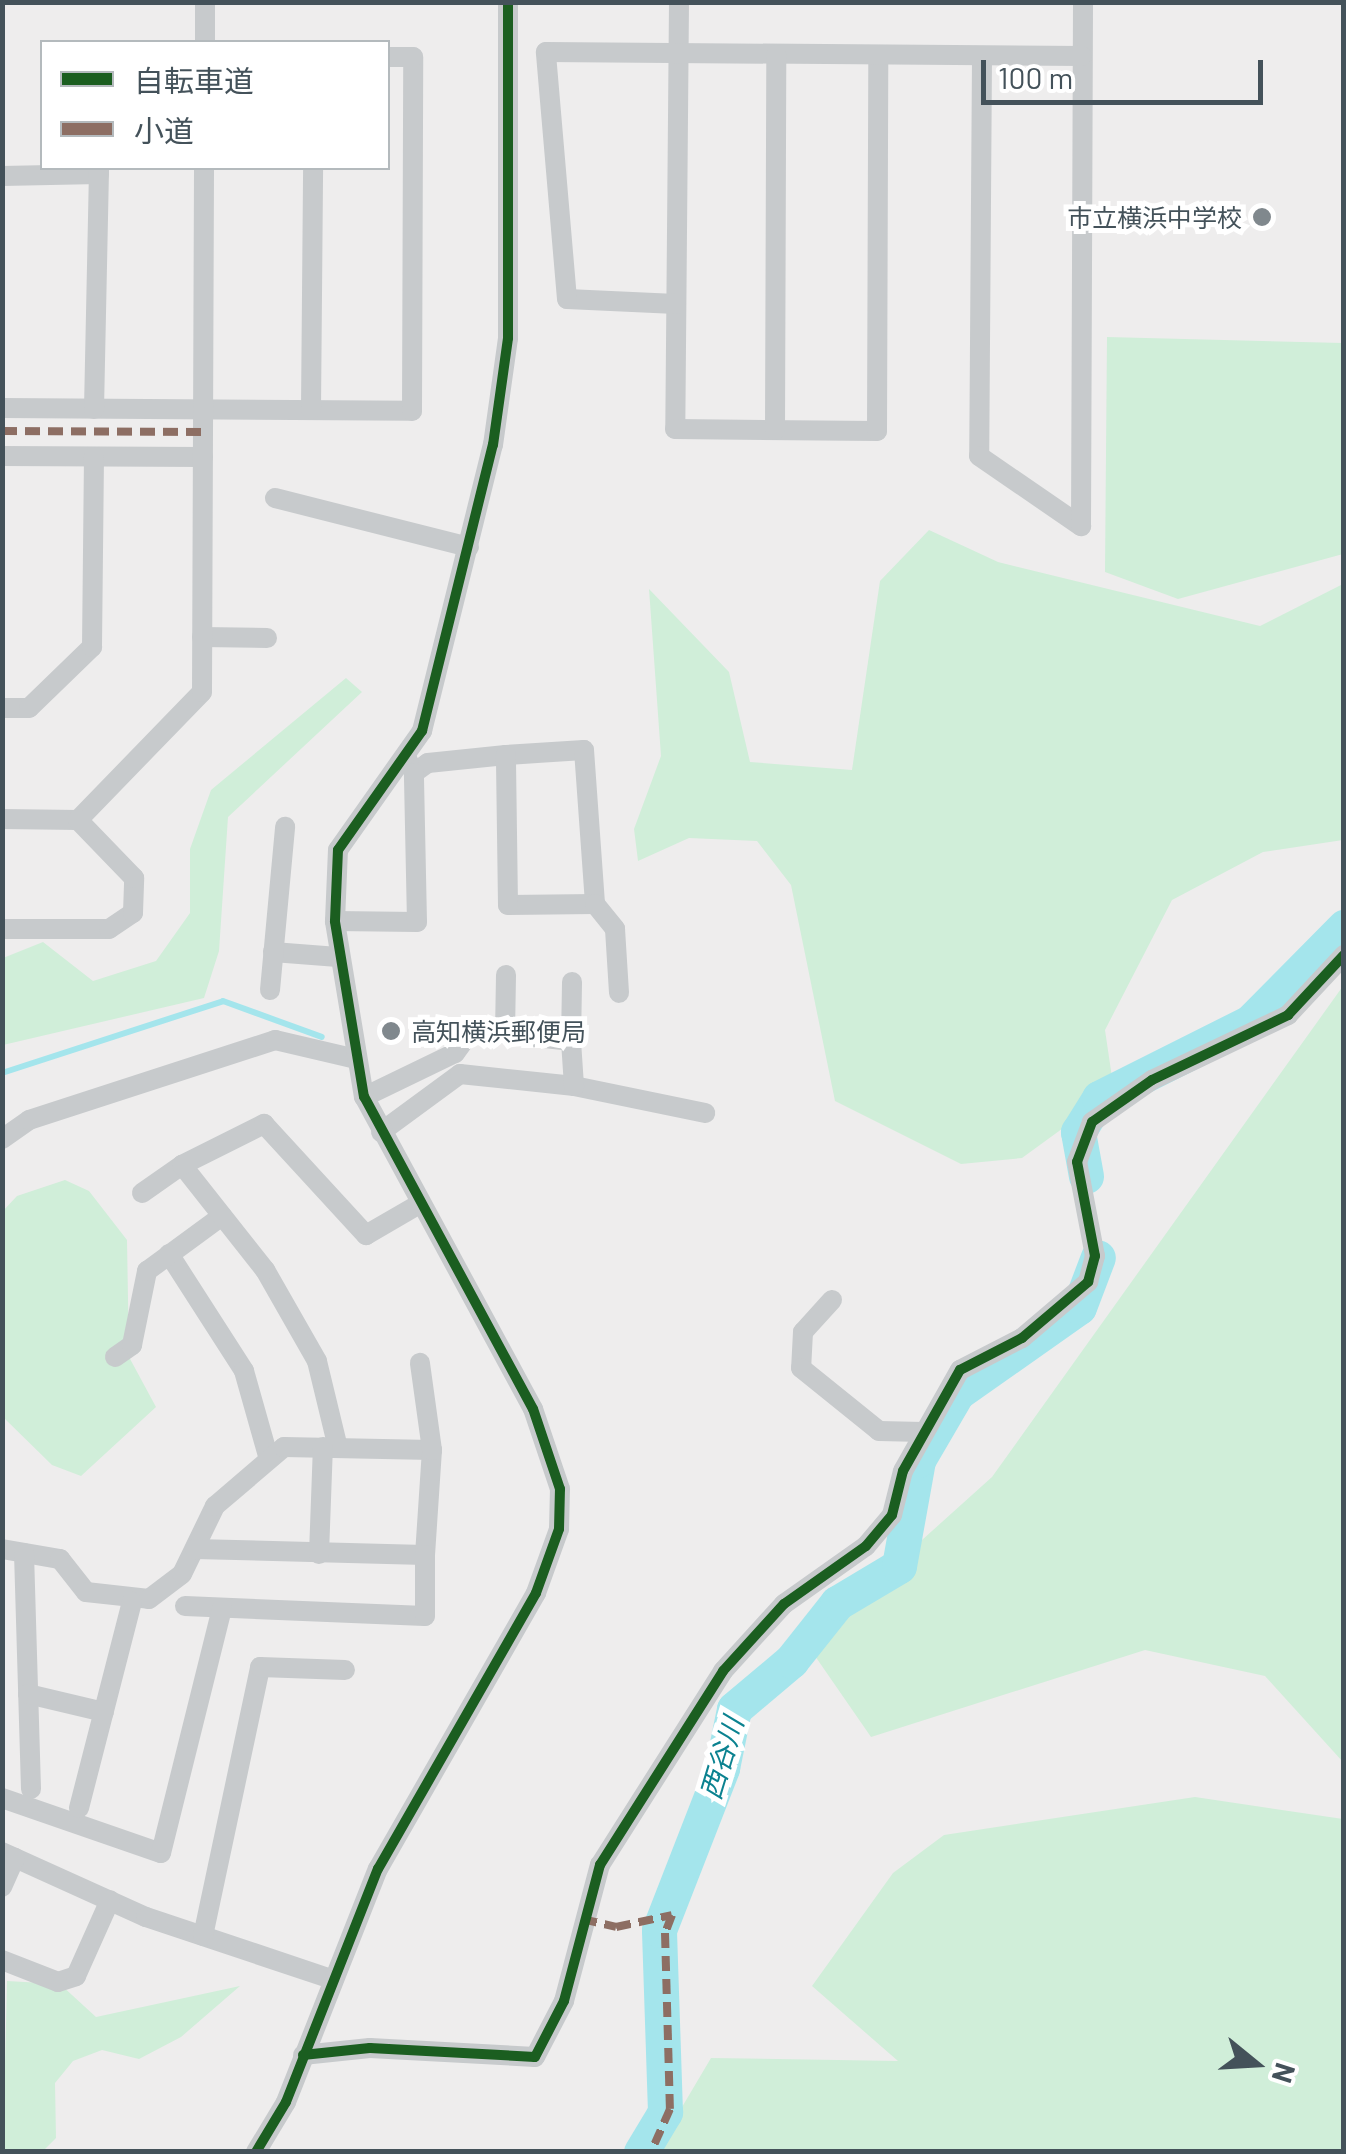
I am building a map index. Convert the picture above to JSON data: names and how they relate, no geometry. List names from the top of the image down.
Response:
{
  "water": ["西谷川"],
  "places": ["市立横浜中学校", "高知横浜郵便局"],
  "legend": ["自転車道", "小道"],
  "scale_bar": "100 m",
  "north": "right"
}
